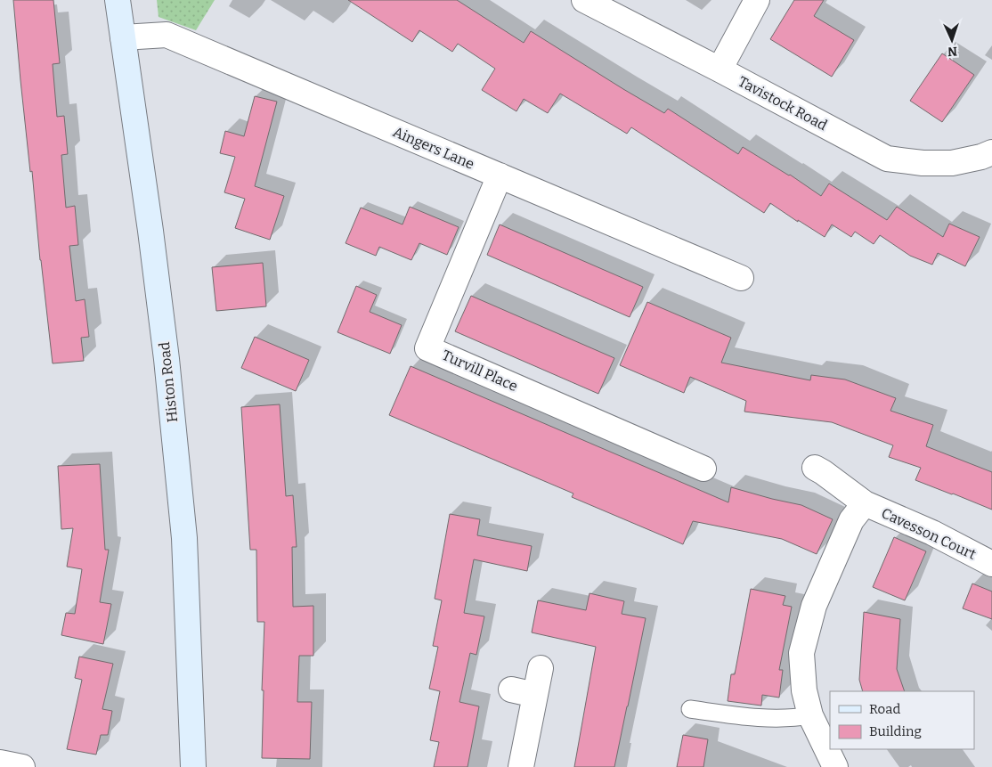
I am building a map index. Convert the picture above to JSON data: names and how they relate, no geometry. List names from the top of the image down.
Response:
{
  "streets": {
    "main road": ["Histon Road"],
    "street": [
      "Tavistock Road",
      "Aingers Lane",
      "Turvill Place",
      "Cavesson Court"
    ]
  },
  "crossings": [
    ["Aingers Lane", "Turvill Place"],
    ["Aingers Lane", "Histon Road"]
  ],
  "legend": ["Road", "Building"],
  "north": "bottom"
}
